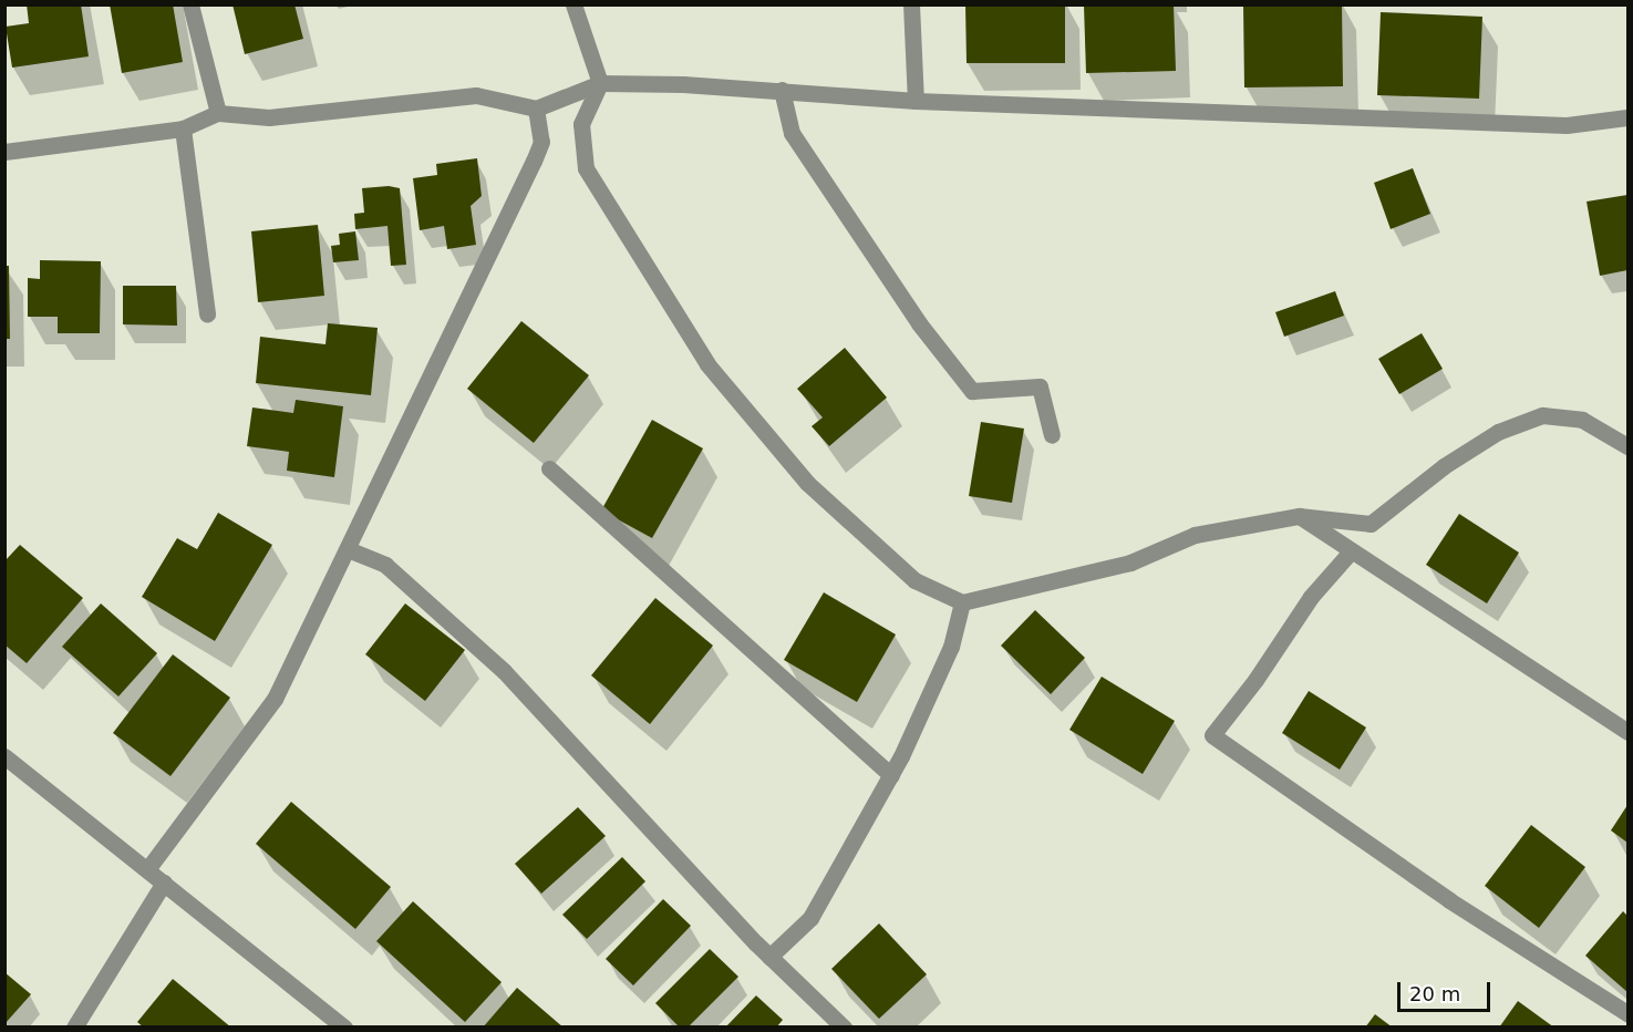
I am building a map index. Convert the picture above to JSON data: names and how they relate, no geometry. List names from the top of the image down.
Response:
{
  "scale_bar": "20 m"
}
